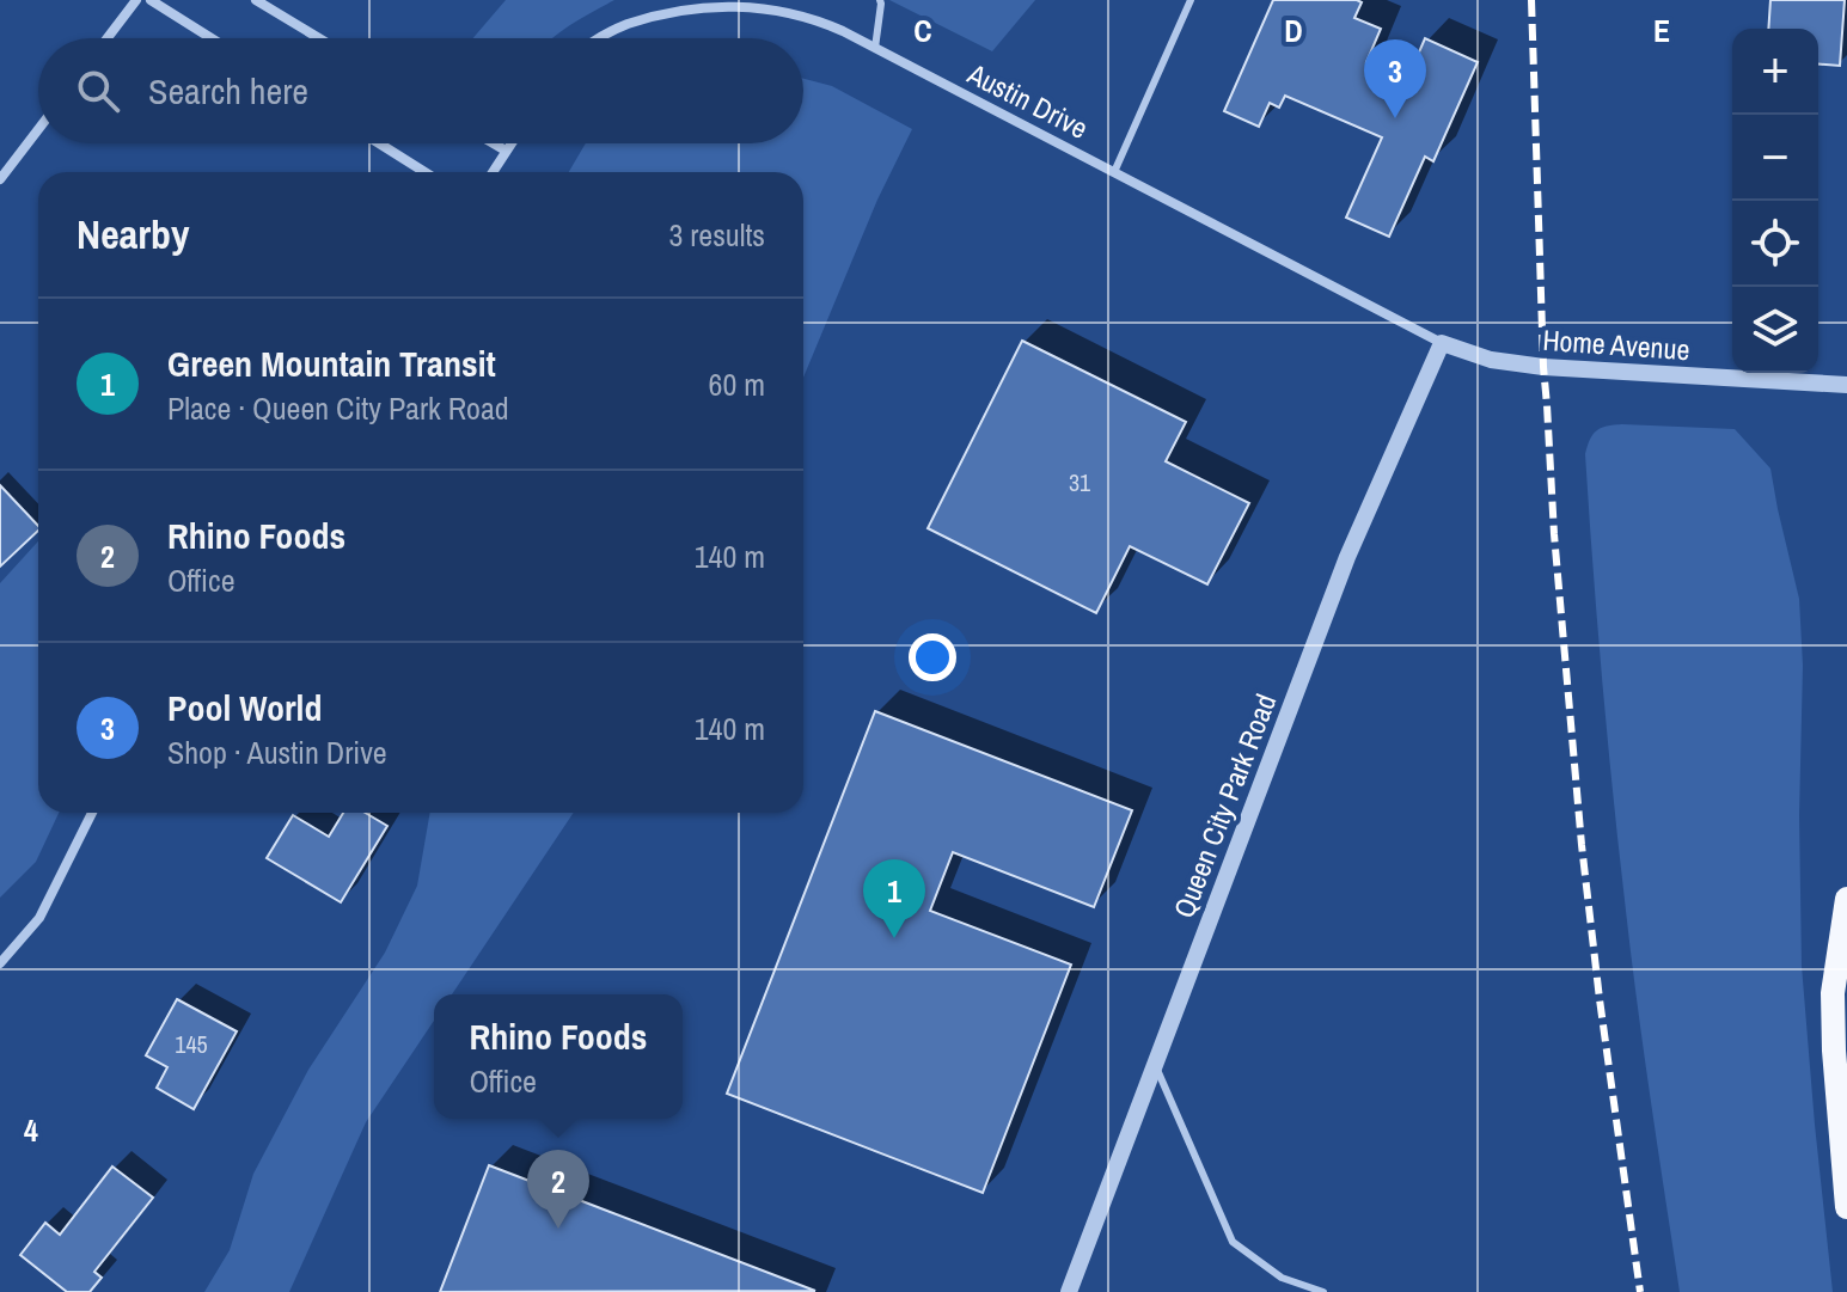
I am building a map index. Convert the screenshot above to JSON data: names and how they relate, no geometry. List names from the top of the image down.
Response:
{
  "streets": {
    "street": ["Austin Drive", "Home Avenue", "Queen City Park Road"]
  },
  "crossings": [
    ["Austin Drive", "Home Avenue"],
    ["Austin Drive", "Queen City Park Road"],
    ["Home Avenue", "Queen City Park Road"]
  ],
  "house_numbers": ["31", "145"],
  "page": {
    "map_buttons": ["+", "−"],
    "search": "Search here",
    "pins": ["3", "1", "2"],
    "heading": ["Nearby", "3 results"],
    "list": [
      {
        "mark": "1",
        "name": "Green Mountain Transit",
        "note": "Place · Queen City Park Road",
        "value": "60 m"
      },
      {
        "mark": "2",
        "name": "Rhino Foods",
        "note": "Office",
        "value": "140 m"
      },
      {
        "mark": "3",
        "name": "Pool World",
        "note": "Shop · Austin Drive",
        "value": "140 m"
      }
    ],
    "popup": ["Rhino Foods", "Office"]
  },
  "grid": {
    "columns": ["C", "D", "E"],
    "rows": ["4"]
  }
}
